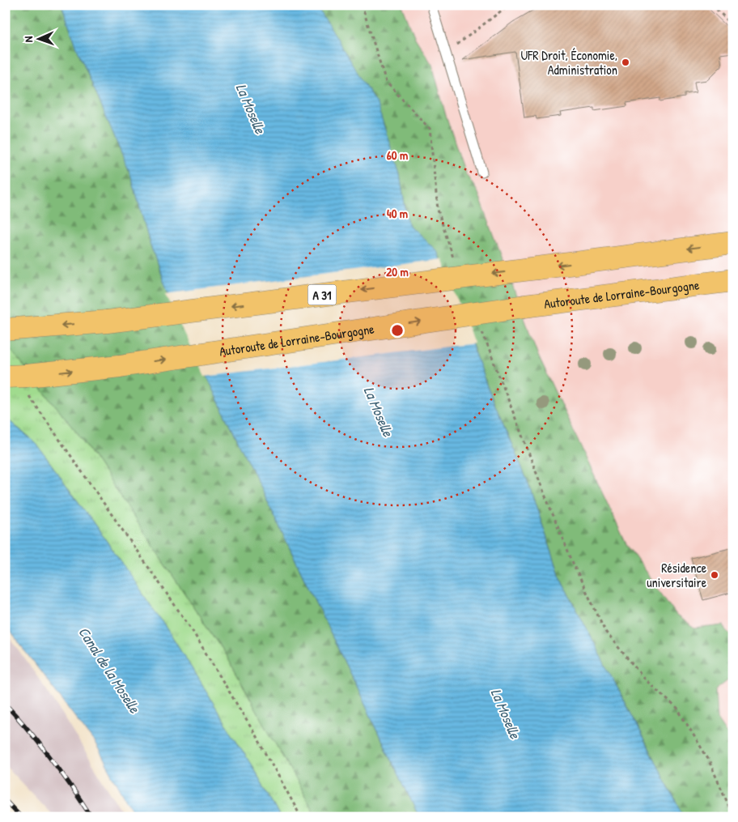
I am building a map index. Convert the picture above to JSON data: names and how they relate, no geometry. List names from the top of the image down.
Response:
{
  "streets": {
    "highway": ["Autoroute de Lorraine-Bourgogne", "A 31"]
  },
  "water": ["La Moselle", "Canal de la Moselle"],
  "places": ["UFR Droit, Économie, Administration", "Résidence universitaire"],
  "north": "left",
  "rings": ["60 m", "40 m", "20 m"]
}
